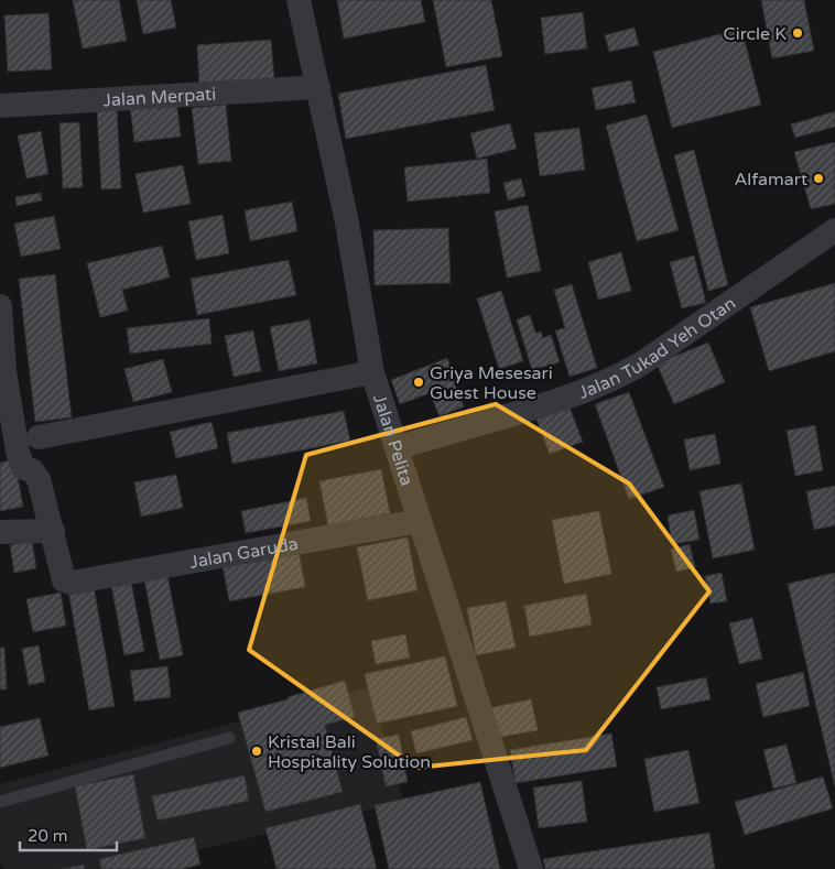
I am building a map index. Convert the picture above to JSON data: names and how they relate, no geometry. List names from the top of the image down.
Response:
{
  "streets": {
    "street": [
      "Jalan Merpati",
      "Jalan Tukad Yeh Otan",
      "Jalan Pelita",
      "Jalan Garuda"
    ]
  },
  "crossings": [
    ["Jalan Merpati", "Jalan Pelita"],
    ["Jalan Tukad Yeh Otan", "Jalan Pelita"],
    ["Jalan Pelita", "Jalan Garuda"]
  ],
  "places": [
    "Circle K",
    "Alfamart",
    "Griya Mesesari Guest House",
    "Kristal Bali Hospitality Solution"
  ],
  "scale_bar": "20 m"
}
